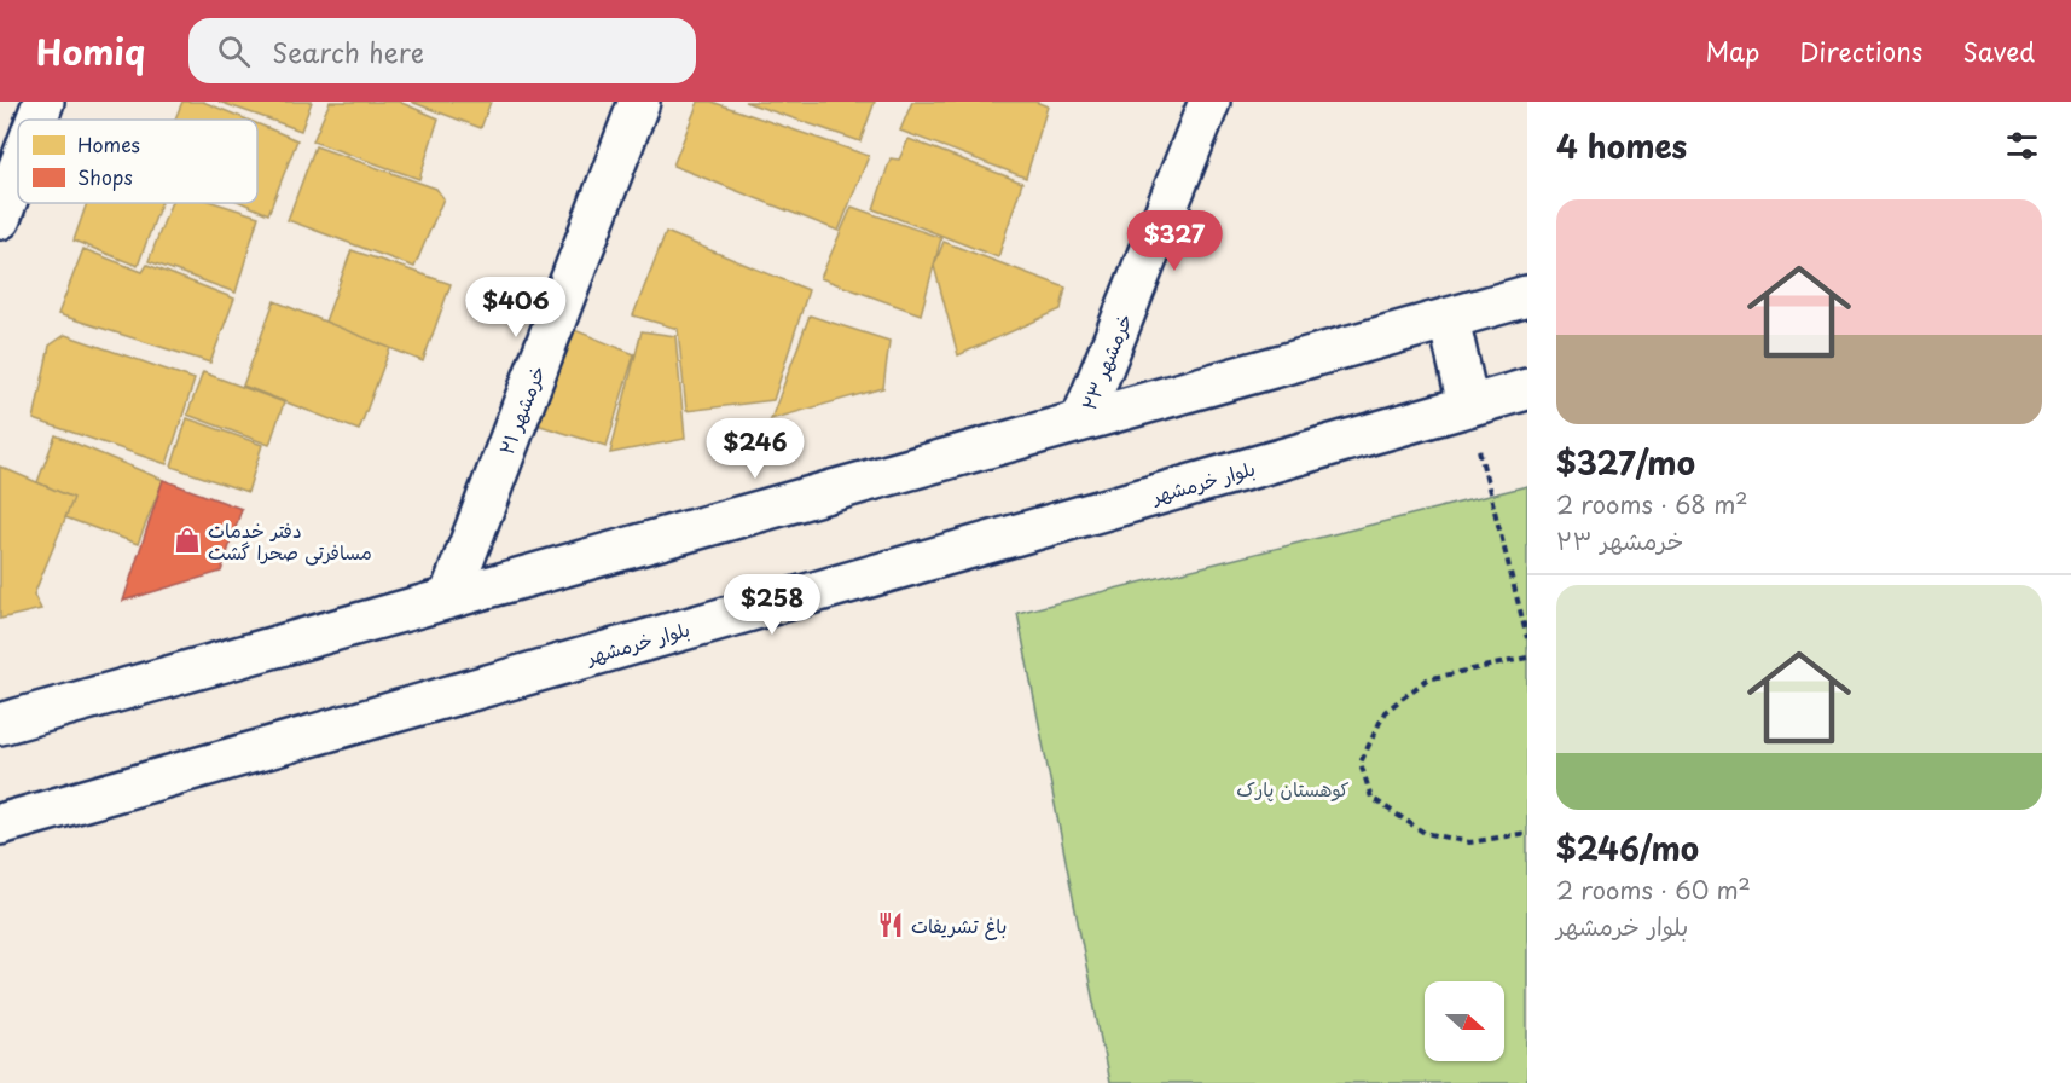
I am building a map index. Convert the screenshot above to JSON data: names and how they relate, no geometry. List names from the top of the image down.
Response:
{
  "streets": {
    "main road": ["خرمشهر ۲۳", "خرمشهر ۲۱", "بلوار خرمشهر"]
  },
  "parks": ["کوهستان پارک"],
  "places": {
    "shop": ["دفتر خدمات مسافرتی صحرا گشت"],
    "restaurant": ["باغ تشریفات"]
  },
  "legend": ["Homes", "Shops"],
  "north": "right",
  "page": {
    "header": "Homiq",
    "search": "Search here",
    "nav": ["Map", "Directions", "Saved"],
    "heading": "4 homes",
    "list": [
      {
        "name": "$327/mo",
        "note": "2 rooms · 68 m² · خرمشهر ۲۳"
      },
      {
        "name": "$246/mo",
        "note": "2 rooms · 60 m² · بلوار خرمشهر"
      }
    ],
    "price": [
      "$327",
      "$406",
      "$246",
      "$258"
    ]
  }
}
